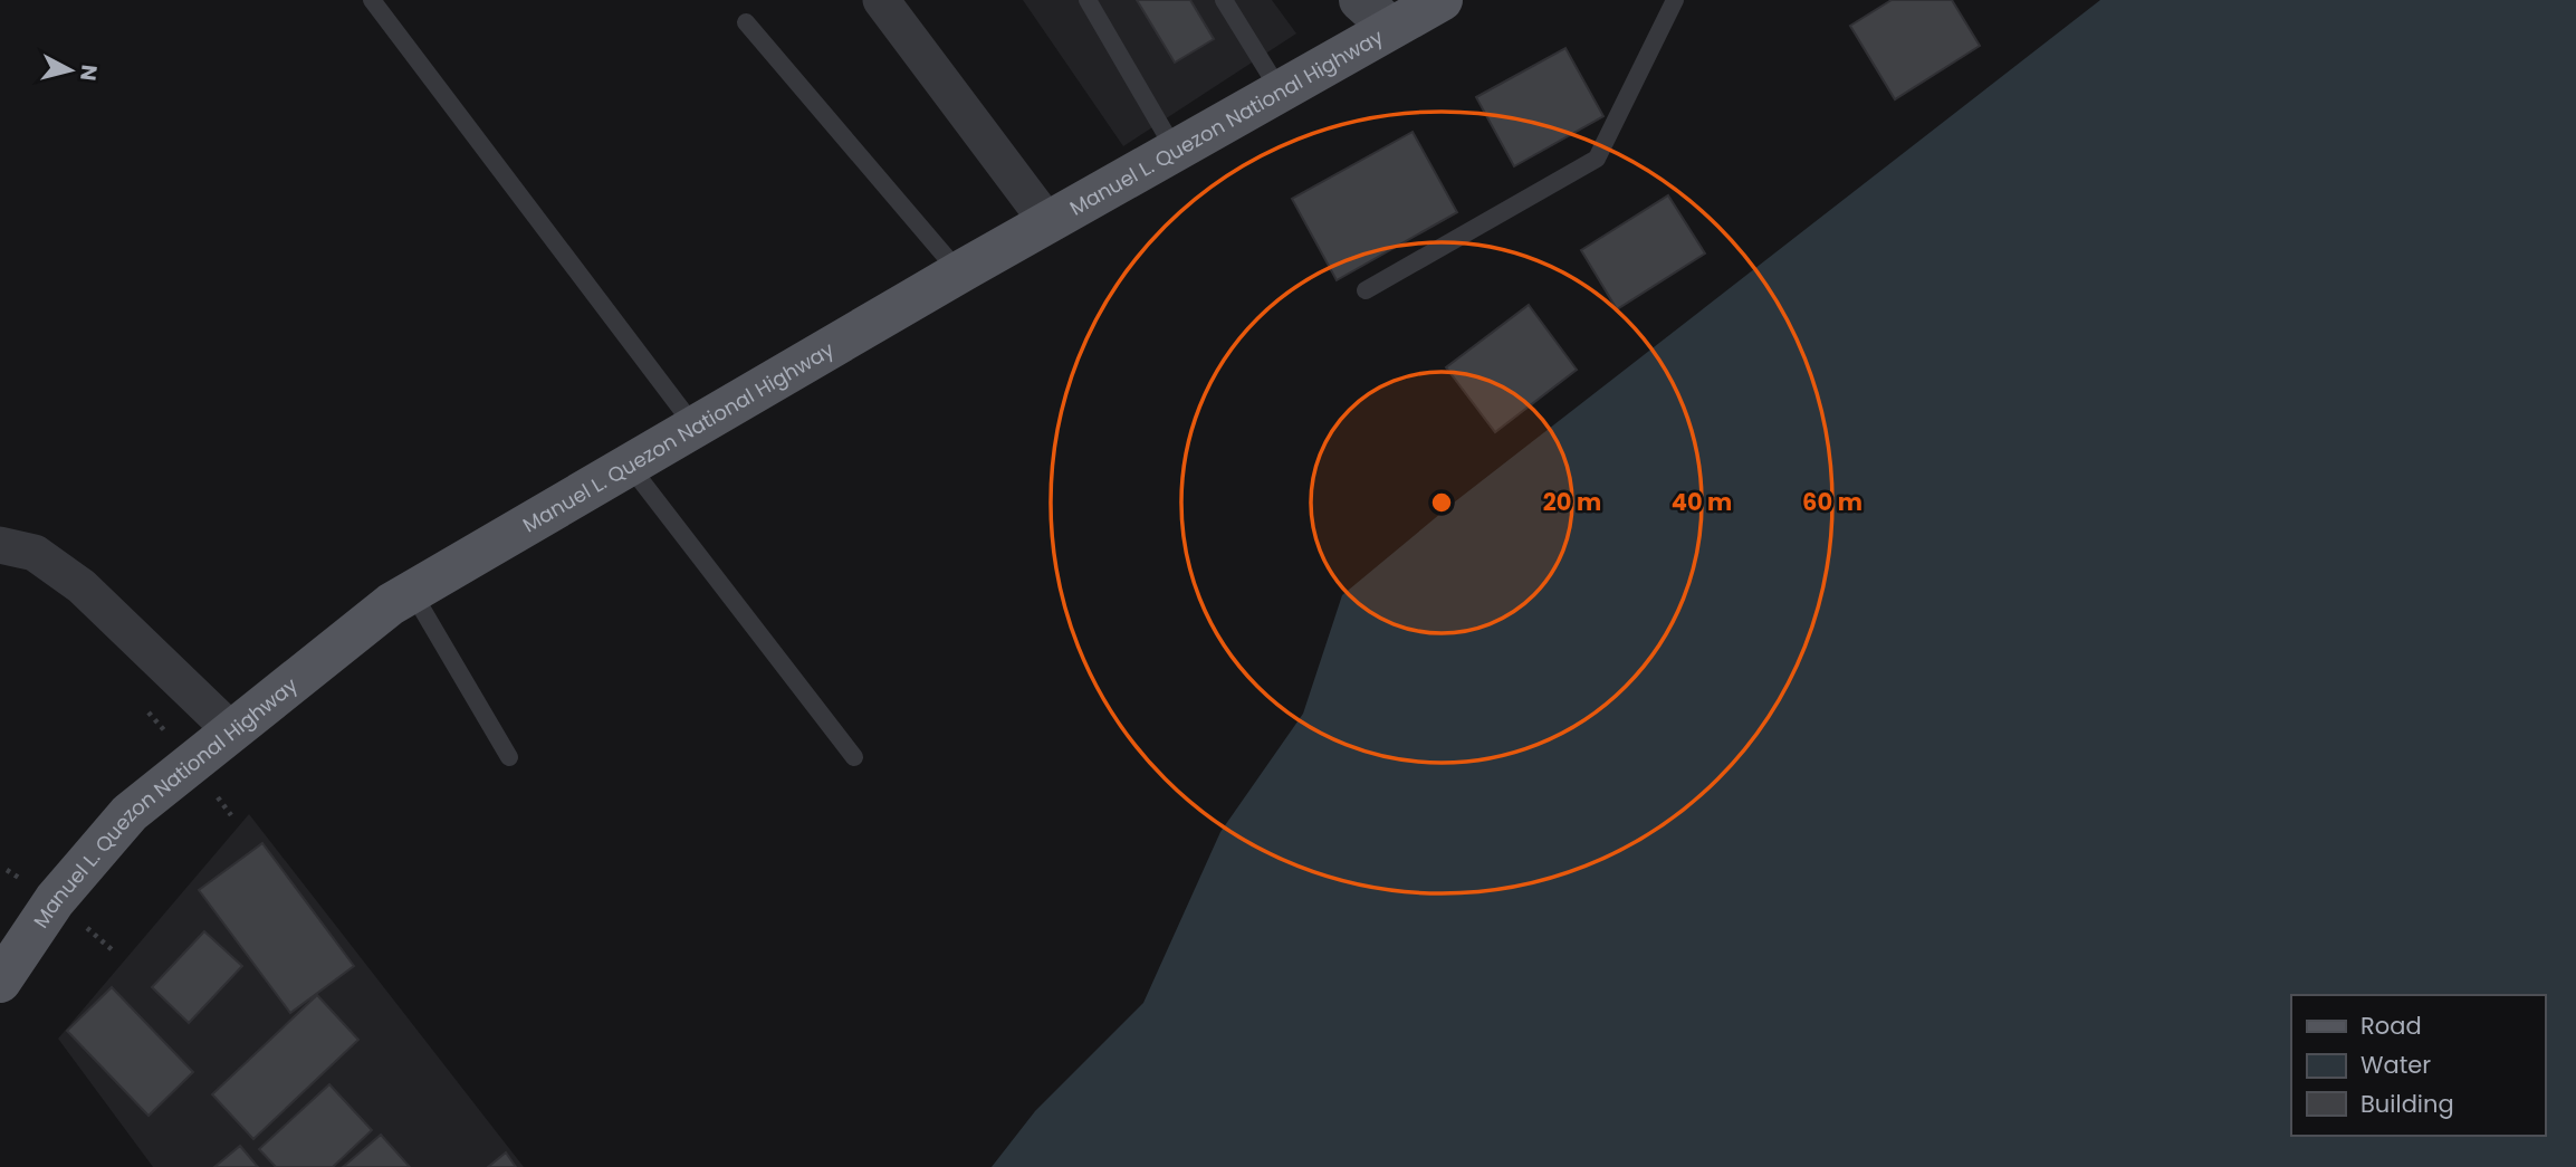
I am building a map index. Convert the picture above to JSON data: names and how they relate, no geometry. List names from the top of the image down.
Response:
{
  "streets": {
    "main road": ["Manuel L. Quezon National Highway"]
  },
  "legend": ["Road", "Water", "Building"],
  "north": "right",
  "rings": ["20 m", "40 m", "60 m"]
}
